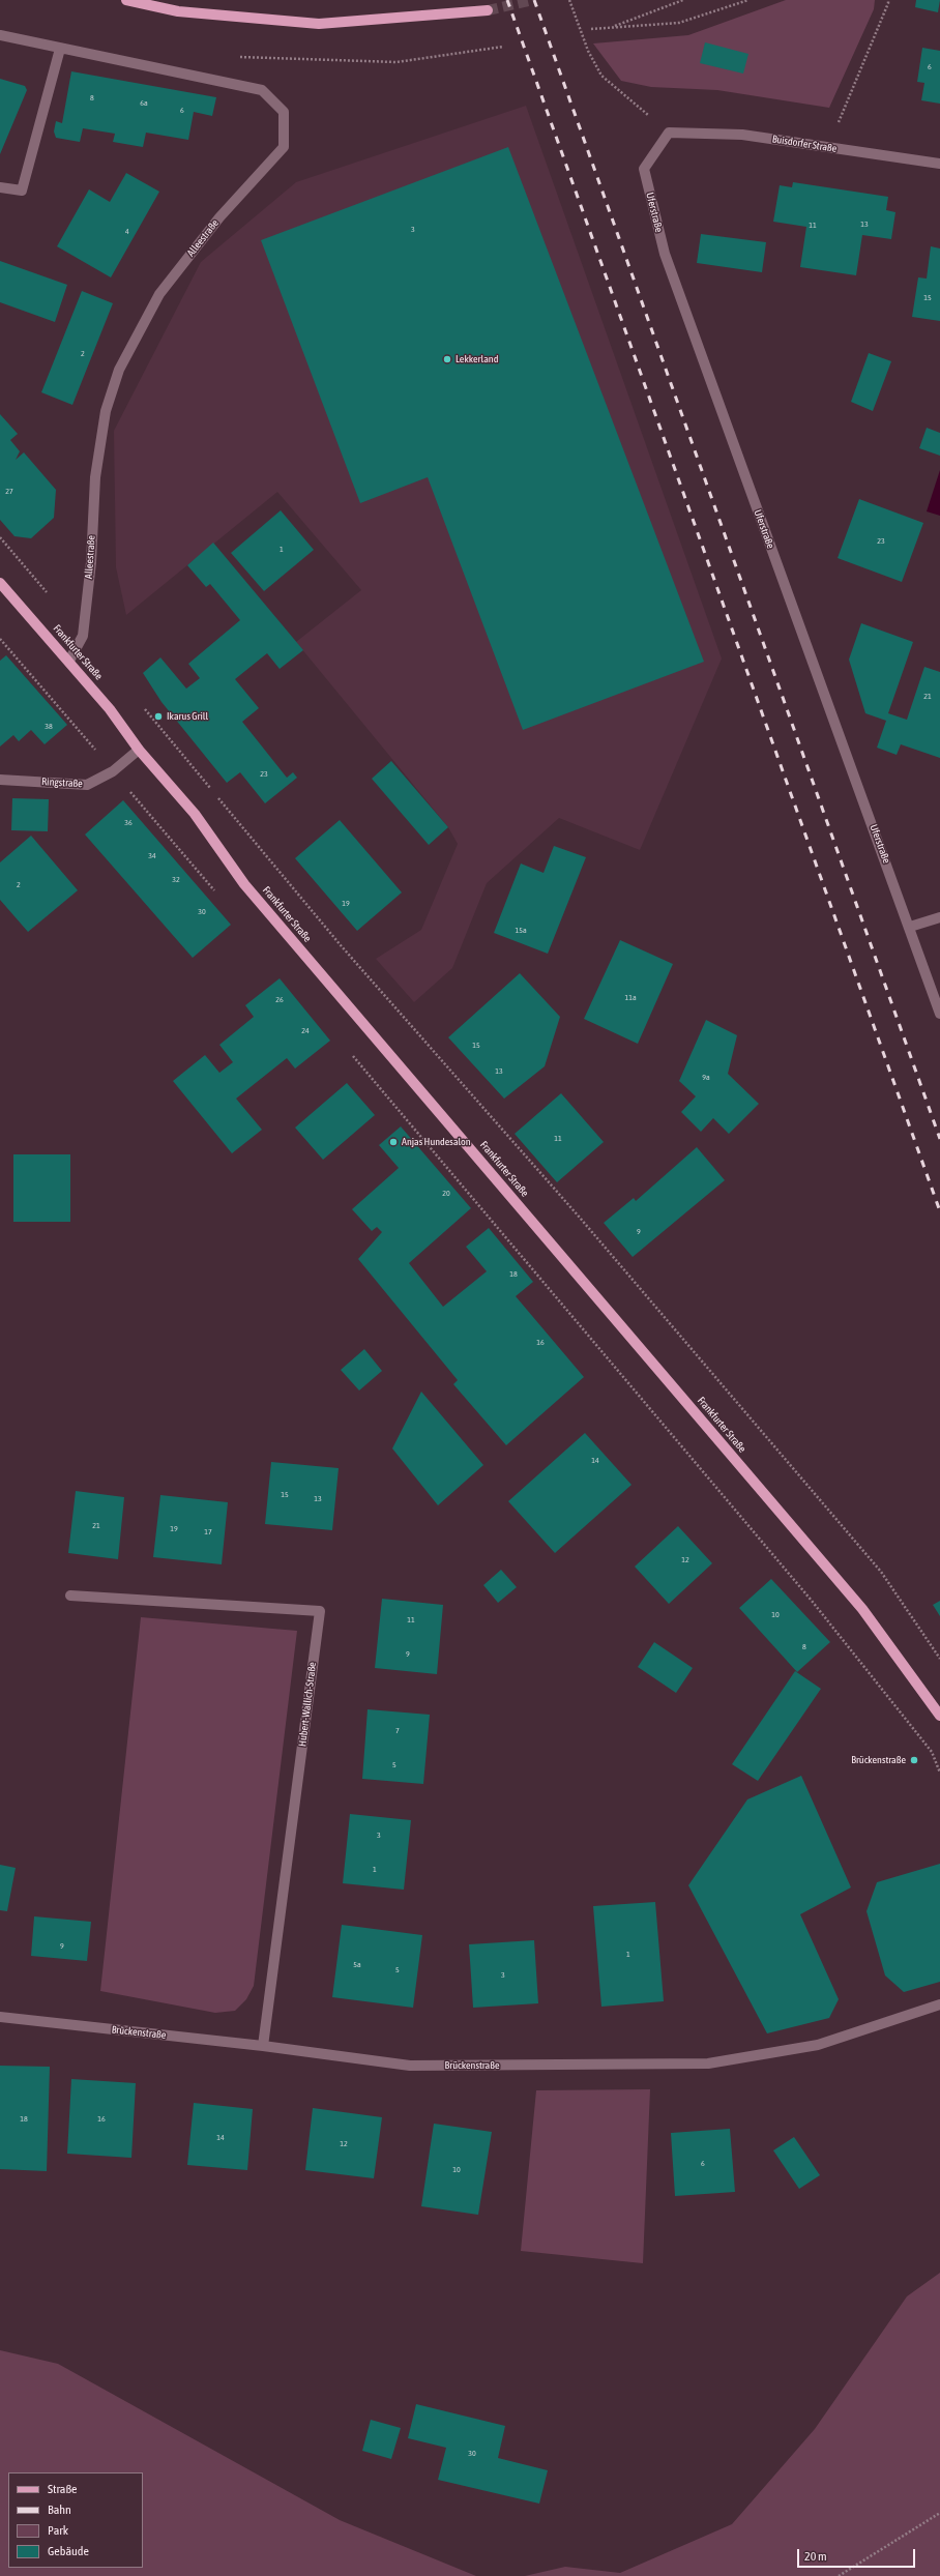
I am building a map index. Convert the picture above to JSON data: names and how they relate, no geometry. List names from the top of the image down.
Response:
{
  "streets": {
    "main road": ["Frankfurter Straße"],
    "street": [
      "Buisdorfer Straße",
      "Uferstraße",
      "Alleestraße",
      "Ringstraße",
      "Hubert-Wallich-Straße",
      "Brückenstraße"
    ]
  },
  "crossings": [
    ["Buisdorfer Straße", "Uferstraße"],
    ["Alleestraße", "Frankfurter Straße"],
    ["Frankfurter Straße", "Ringstraße"],
    ["Hubert-Wallich-Straße", "Brückenstraße"]
  ],
  "places": [
    "Lekkerland",
    "Ikarus Grill",
    "Anjas Hundesalon",
    "Brückenstraße"
  ],
  "house_numbers": [
    "6",
    "8",
    "6a",
    "6",
    "13",
    "11",
    "3",
    "4",
    "15",
    "2",
    "27",
    "23",
    "1",
    "21",
    "38",
    "23",
    "36",
    "34",
    "32",
    "2",
    "19",
    "30",
    "15a",
    "11a",
    "26",
    "24",
    "15",
    "13",
    "9a",
    "11",
    "20",
    "9",
    "18",
    "16",
    "14",
    "15",
    "13",
    "21",
    "19",
    "17",
    "12",
    "10",
    "11",
    "8",
    "9",
    "7",
    "5",
    "3",
    "1",
    "9",
    "1",
    "5a",
    "5",
    "3",
    "18",
    "16",
    "14",
    "12",
    "6",
    "10",
    "30"
  ],
  "legend": [
    "Straße",
    "Bahn",
    "Park",
    "Gebäude"
  ],
  "scale_bar": "20 m"
}
